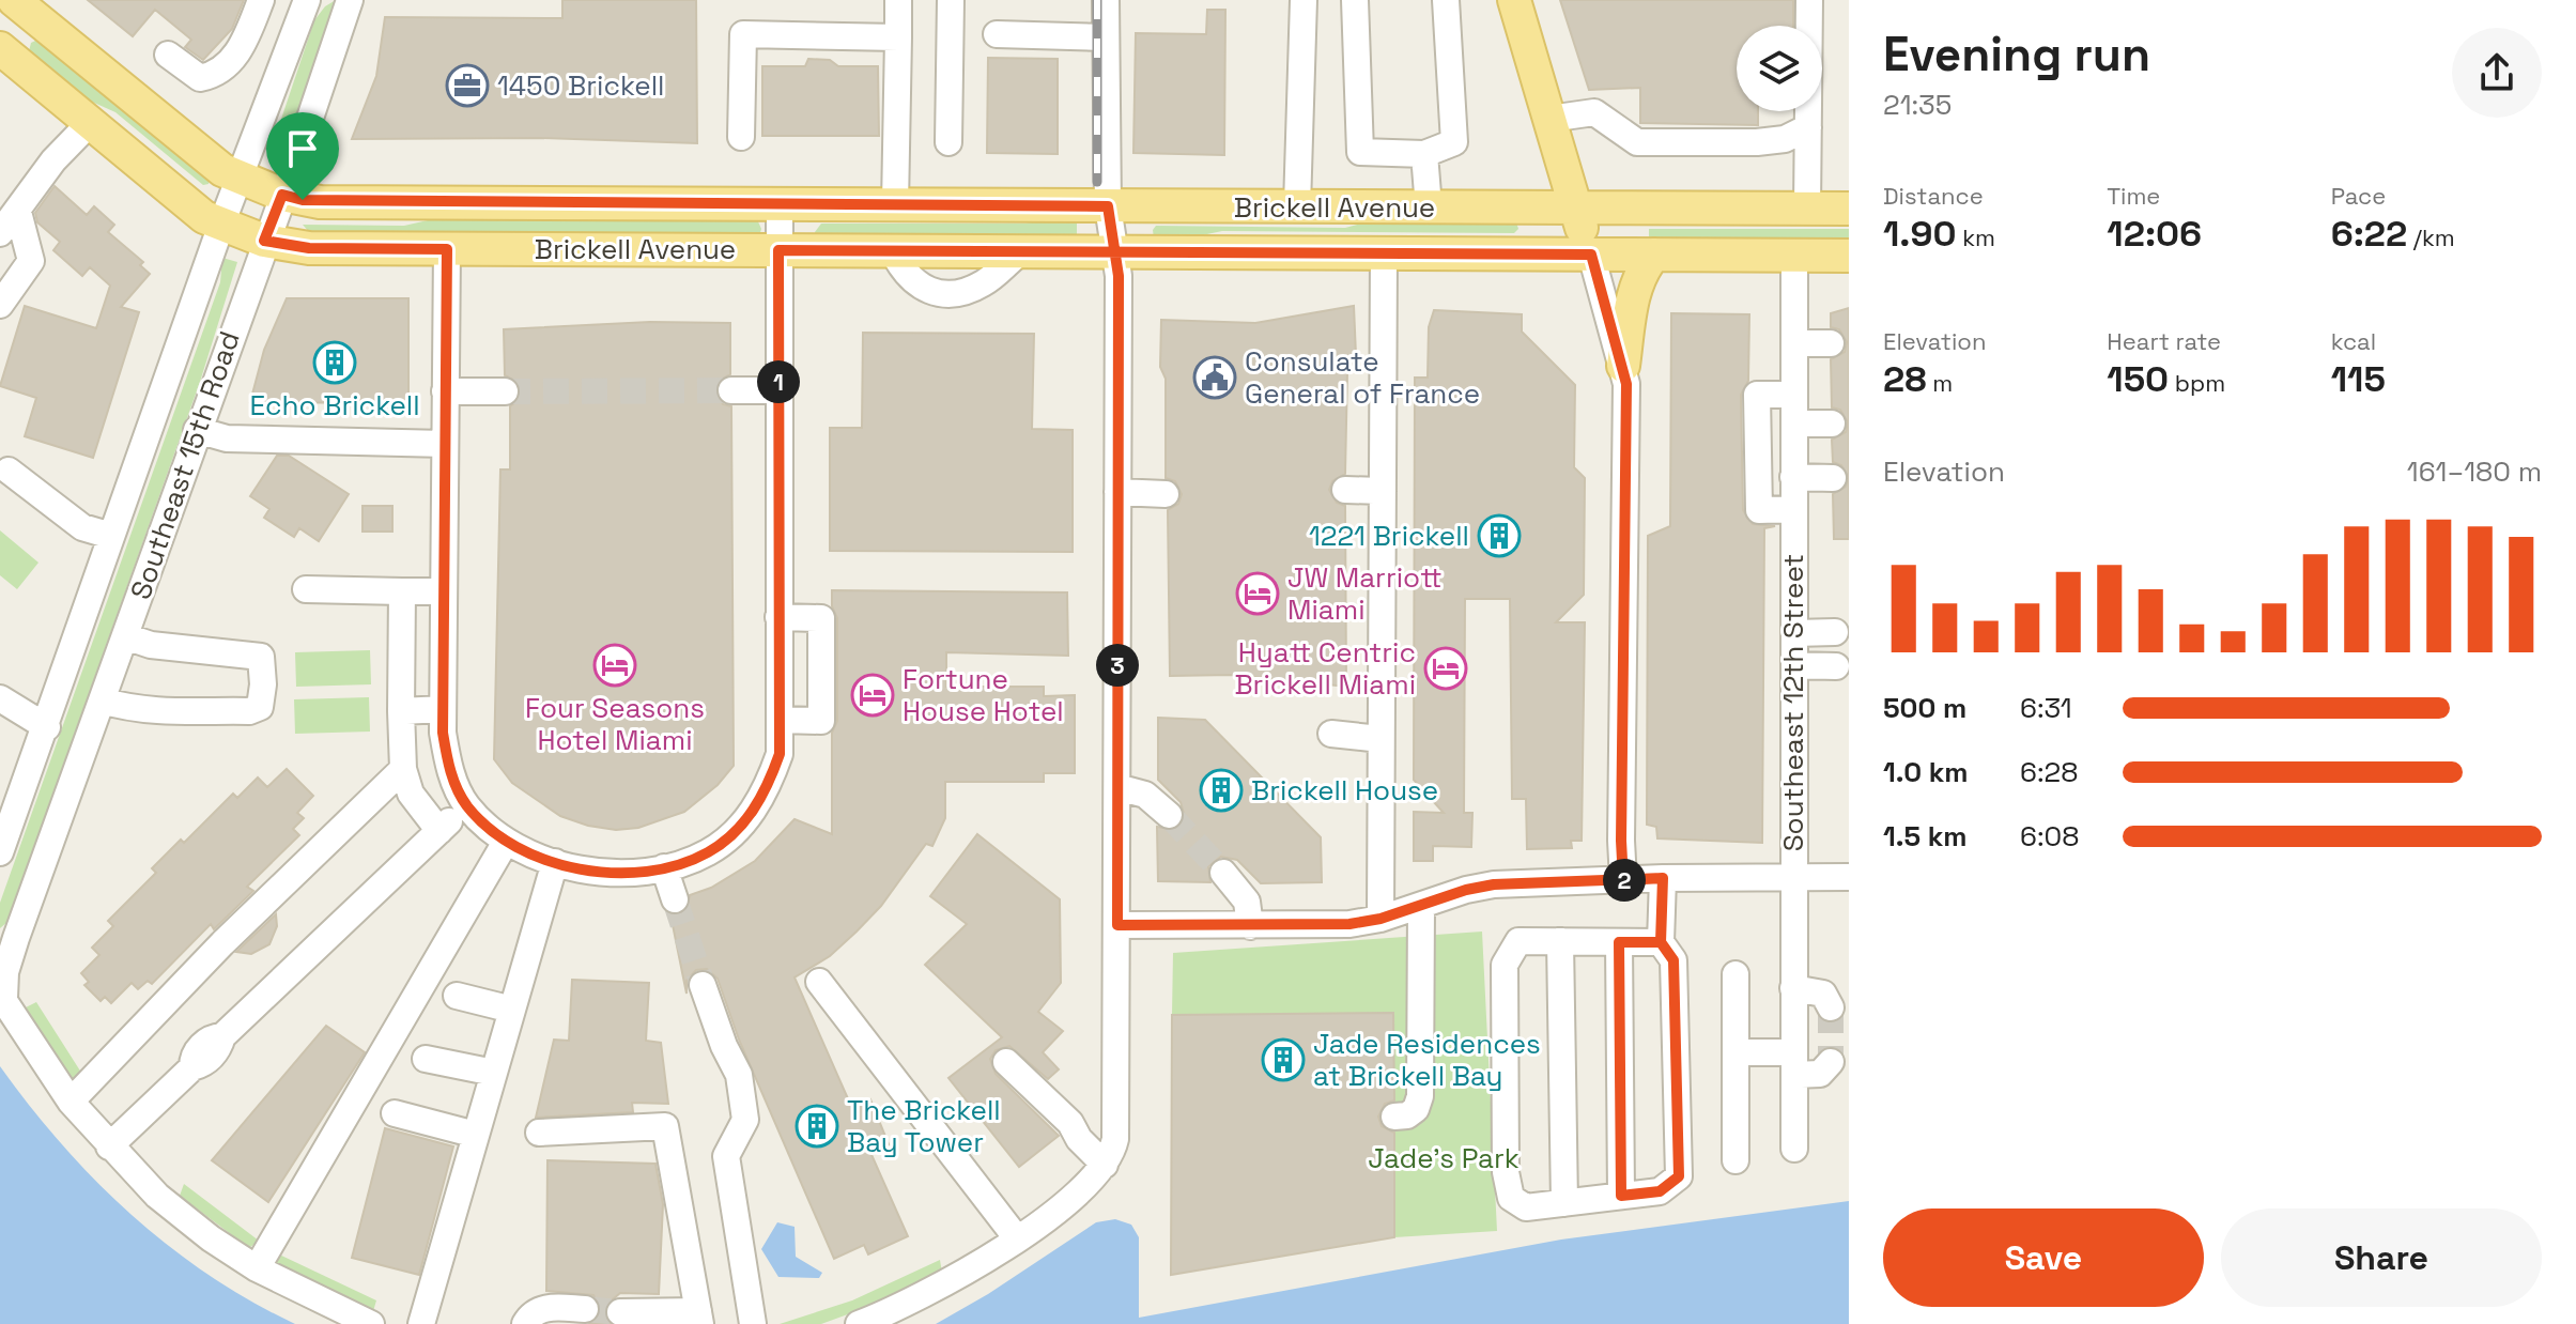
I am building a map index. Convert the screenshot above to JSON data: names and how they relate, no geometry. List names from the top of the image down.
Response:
{
  "streets": {
    "main road": ["Brickell Avenue"],
    "street": ["Southeast 15th Road", "Southeast 12th Street"]
  },
  "crossings": [
    ["Brickell Avenue", "Southeast 15th Road"],
    ["Brickell Avenue", "Southeast 12th Street"]
  ],
  "parks": ["Jade's Park"],
  "places": {
    "office": ["1450 Brickell"],
    "building": [
      "Echo Brickell",
      "1221 Brickell",
      "Brickell House",
      "Jade Residences at Brickell Bay",
      "The Brickell Bay Tower"
    ],
    "public building": ["Consulate General of France"],
    "hotel": [
      "JW Marriott Miami",
      "Four Seasons Hotel Miami",
      "Hyatt Centric Brickell Miami",
      "Fortune House Hotel"
    ]
  },
  "page": {
    "heading": ["Evening run", "21:35"],
    "stats": [
      ["Distance", "1.90 km"],
      ["Time", "12:06"],
      ["Pace", "6:22 /km"],
      ["Elevation", "28 m"],
      ["Heart rate", "150 bpm"],
      ["kcal", "115"]
    ],
    "pins": ["1", "3", "2"],
    "chart": ["Elevation", "161–180 m"],
    "list": [
      {
        "name": "500 m",
        "note": "6:31"
      },
      {
        "name": "1.0 km",
        "note": "6:28"
      },
      {
        "name": "1.5 km",
        "note": "6:08"
      }
    ],
    "buttons": ["Save", "Share"]
  }
}
